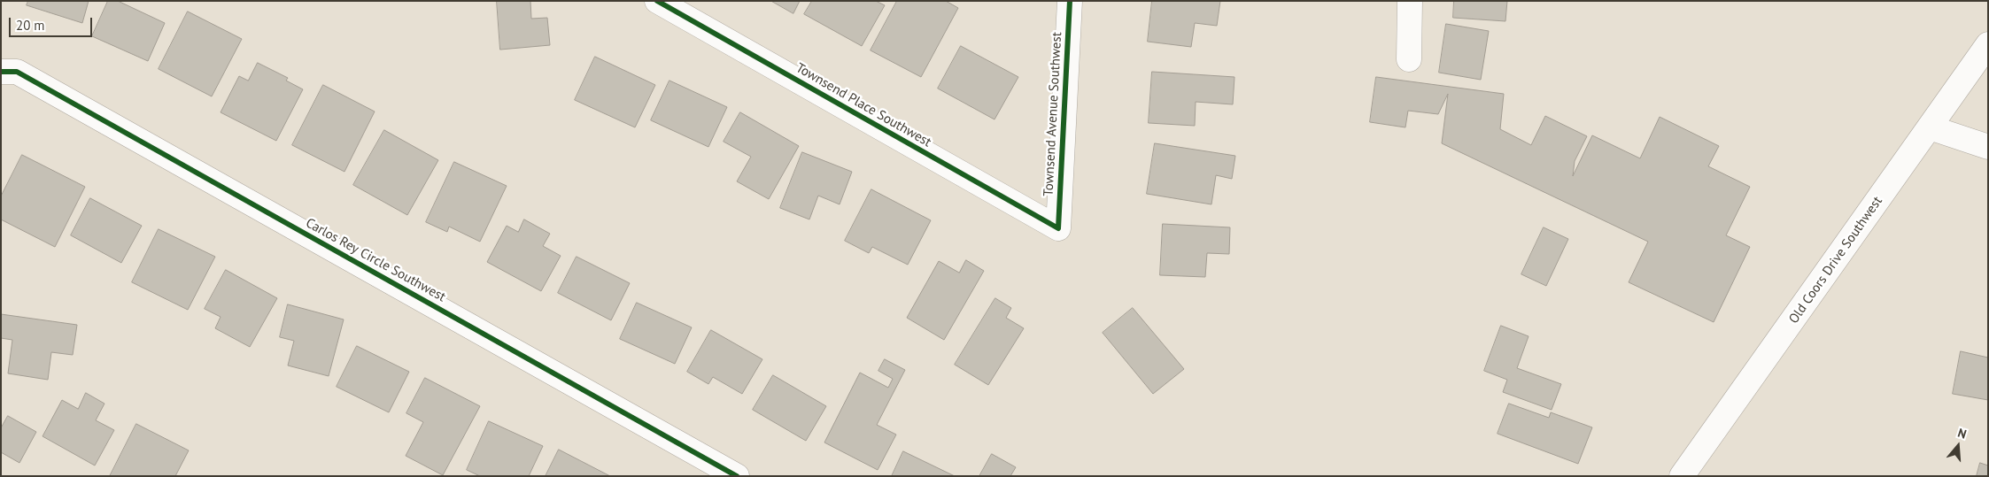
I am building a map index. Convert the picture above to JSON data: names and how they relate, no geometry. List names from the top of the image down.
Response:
{
  "streets": {
    "street": [
      "Townsend Place Southwest",
      "Townsend Avenue Southwest",
      "Carlos Rey Circle Southwest",
      "Old Coors Drive Southwest"
    ]
  },
  "crossings": [
    ["Townsend Place Southwest", "Townsend Avenue Southwest"]
  ],
  "scale_bar": "20 m",
  "north": "top"
}
